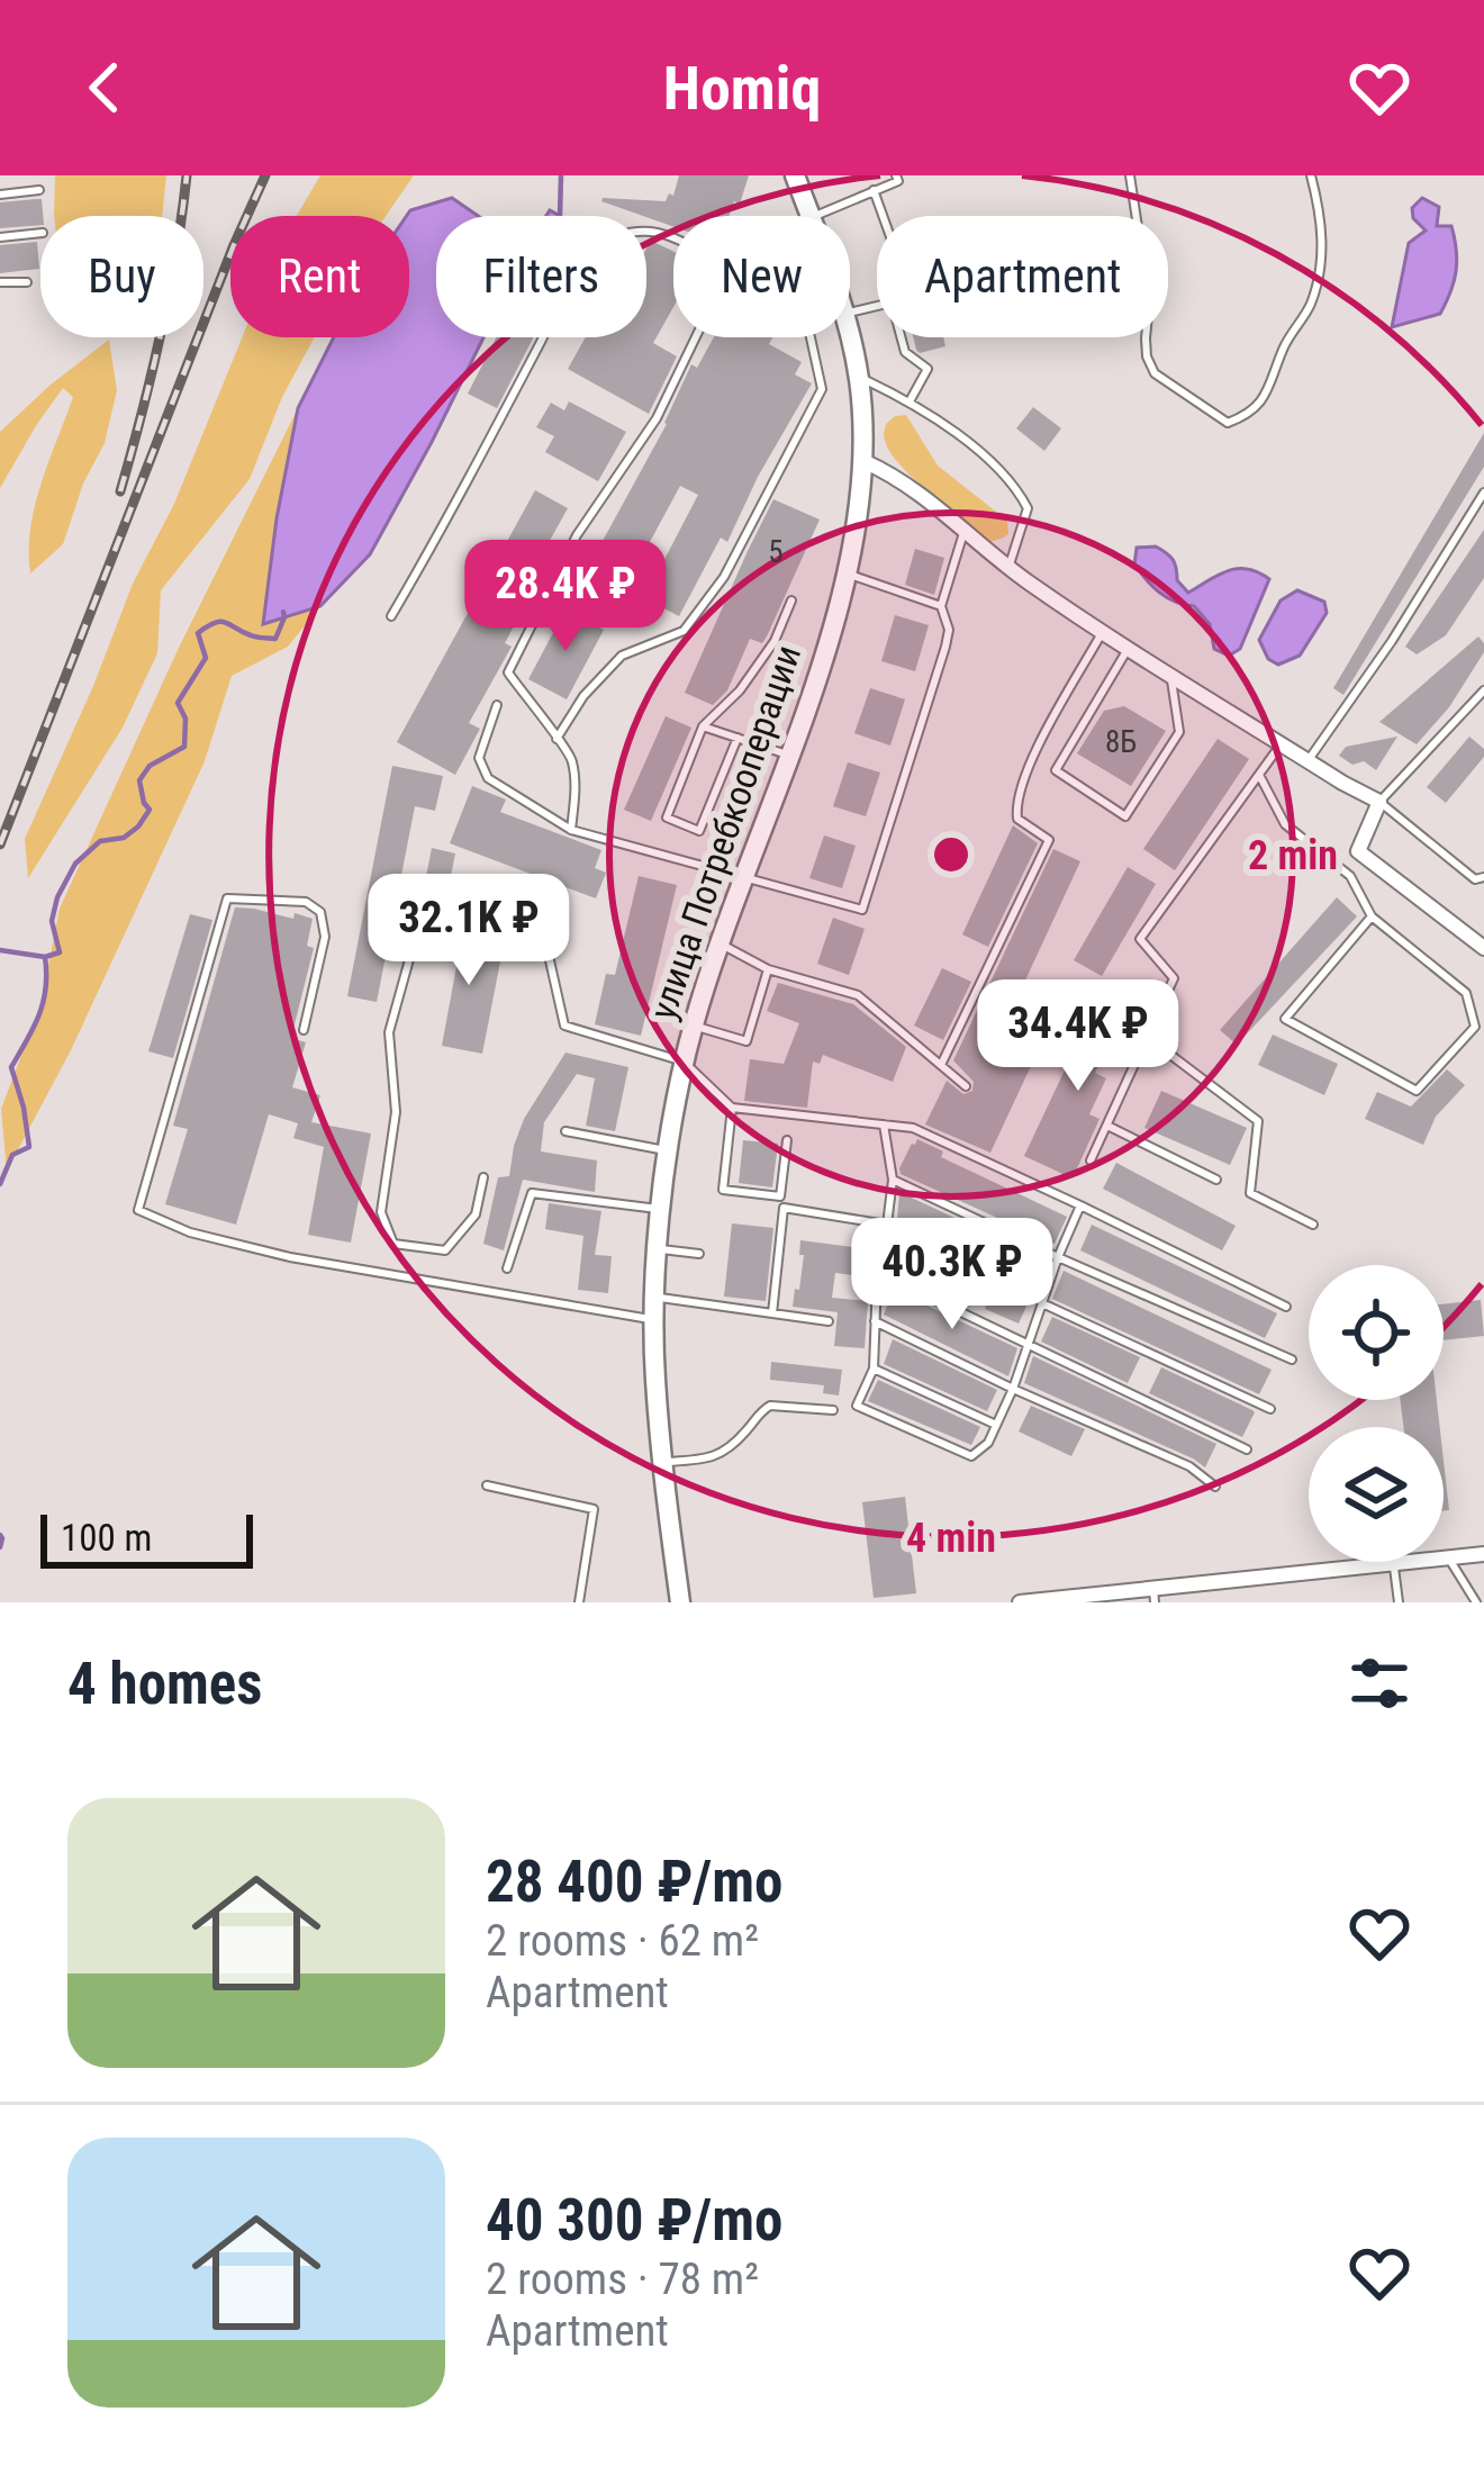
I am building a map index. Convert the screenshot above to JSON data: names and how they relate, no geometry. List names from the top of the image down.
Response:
{
  "streets": {
    "main road": ["улица Потребкооперации"]
  },
  "house_numbers": ["5", "8Б"],
  "scale_bar": "100 m",
  "page": {
    "header": "Homiq",
    "chip": [
      "Buy",
      "Rent",
      "Filters",
      "New",
      "Apartment"
    ],
    "price": [
      "28.4K ₽",
      "32.1K ₽",
      "34.4K ₽",
      "40.3K ₽"
    ],
    "scale": "100 m",
    "heading": "4 homes",
    "list": [
      {
        "name": "28 400 ₽/mo",
        "note": "2 rooms · 62 m² · Apartment"
      },
      {
        "name": "40 300 ₽/mo",
        "note": "2 rooms · 78 m² · Apartment"
      }
    ]
  },
  "rings": ["2 min", "4 min"]
}
